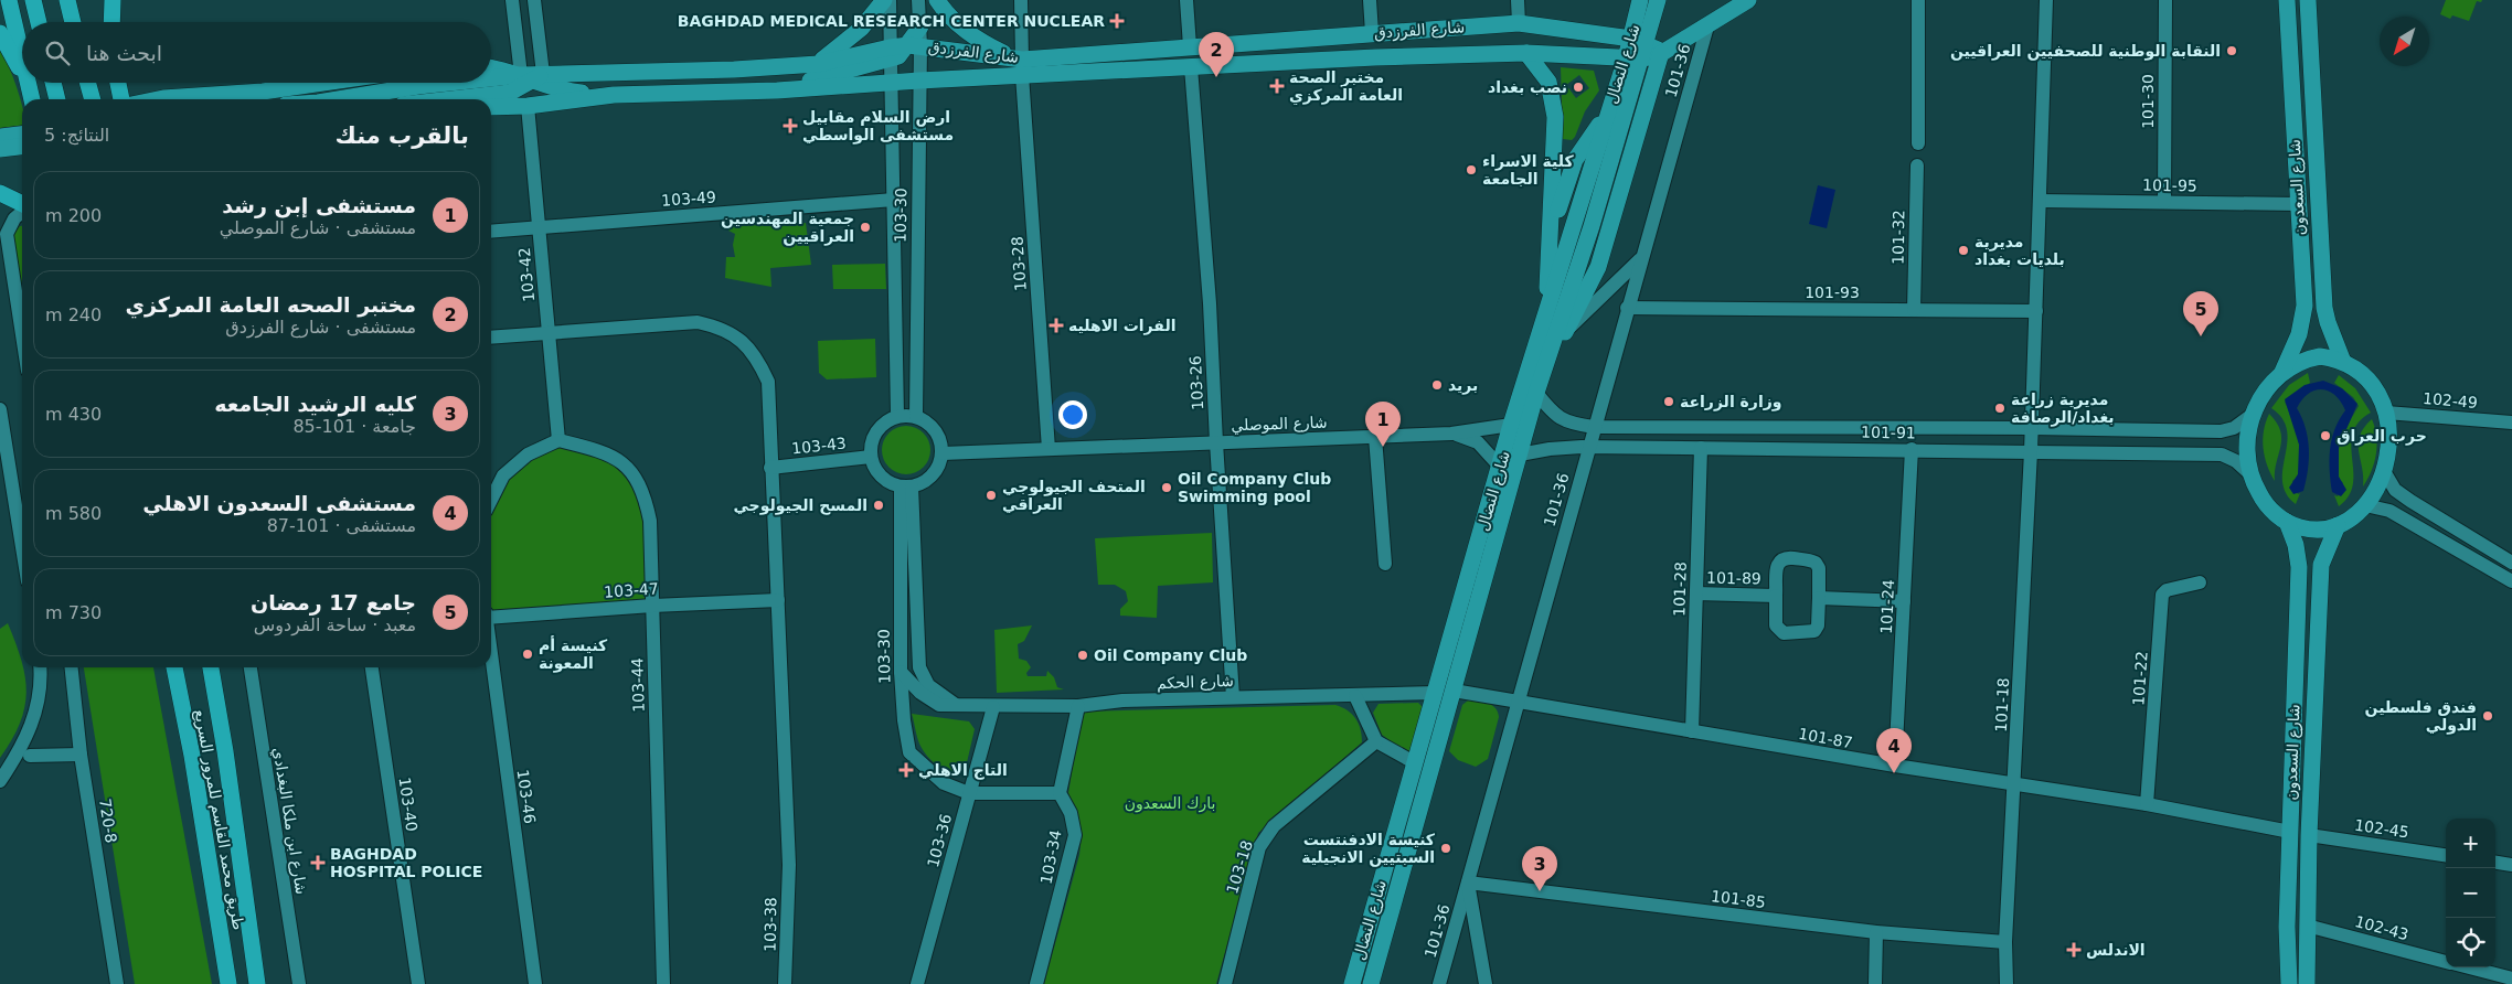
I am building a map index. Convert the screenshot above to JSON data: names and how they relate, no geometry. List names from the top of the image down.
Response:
{
  "streets": {
    "highway": ["طريق محمد القاسم للمرور السريع"],
    "main road": ["شارع الفرزدق", "شارع النضال", "شارع السعدون"],
    "street": [
      "101-36",
      "101-30",
      "101-95",
      "103-49",
      "103-30",
      "101-32",
      "103-28",
      "103-42",
      "101-93",
      "103-26",
      "102-49",
      "شارع الموصلي",
      "101-91",
      "103-43",
      "101-89",
      "101-28",
      "103-47",
      "101-24",
      "101-22",
      "شارع الحكم",
      "103-44",
      "101-18",
      "101-87",
      "103-46",
      "103-40",
      "720-8",
      "شارع ابن ملكا البغدادي",
      "102-45",
      "103-36",
      "103-34",
      "103-18",
      "101-85",
      "103-38",
      "102-43"
    ]
  },
  "crossings": [
    ["شارع الفرزدق", "شارع النضال"],
    ["شارع الفرزدق", "103-30"],
    ["شارع الفرزدق", "103-28"],
    ["شارع الفرزدق", "103-42"],
    ["شارع الفرزدق", "103-26"],
    ["شارع النضال", "شارع الموصلي"],
    ["شارع النضال", "101-91"],
    ["شارع النضال", "شارع الحكم"],
    ["شارع النضال", "101-87"],
    ["101-36", "101-93"],
    ["101-36", "101-91"],
    ["101-36", "101-87"],
    ["101-36", "101-85"],
    ["101-30", "101-95"],
    ["101-95", "شارع السعدون"],
    ["101-95", "101-18"],
    ["شارع السعدون", "102-49"],
    ["شارع السعدون", "101-91"],
    ["شارع السعدون", "101-87"],
    ["شارع السعدون", "102-45"],
    ["شارع السعدون", "102-43"],
    ["103-49", "103-30"],
    ["103-49", "103-42"],
    ["103-30", "شارع الموصلي"],
    ["103-30", "103-43"],
    ["103-30", "شارع الحكم"],
    ["103-30", "103-36"],
    ["101-32", "101-93"],
    ["103-28", "شارع الموصلي"],
    ["103-42", "103-44"],
    ["103-42", "103-38"],
    ["101-93", "101-18"],
    ["103-26", "شارع الموصلي"],
    ["103-26", "شارع الحكم"],
    ["102-49", "101-91"],
    ["شارع الموصلي", "103-43"],
    ["101-91", "101-28"],
    ["101-91", "101-24"],
    ["101-91", "101-18"],
    ["103-43", "103-38"],
    ["101-89", "101-28"],
    ["101-28", "101-87"],
    ["103-47", "103-44"],
    ["103-47", "103-38"],
    ["101-24", "101-87"],
    ["101-22", "101-87"],
    ["شارع الحكم", "103-36"],
    ["101-18", "101-87"],
    ["101-18", "101-85"]
  ],
  "parks": ["بارك السعدون"],
  "places": {
    "health": [
      "BAGHDAD MEDICAL RESEARCH CENTER NUCLEAR",
      "مختبر الصحة العامة المركزي",
      "ارض السلام مقابيل مستشفى الواسطي",
      "الفرات الاهليه",
      "التاج الاهلي",
      "BAGHDAD HOSPITAL POLICE",
      "الاندلس"
    ],
    "other": [
      "النقابة الوطنية للصحفيين العراقيين",
      "نصب بغداد",
      "كلية الاسراء الجامعة",
      "جمعية المهندسين العراقيين",
      "مديرية بلديات بغداد",
      "بريد",
      "وزارة الزراعة",
      "مديرية زراعة بغداد/الرصافة",
      "حرب العراق",
      "Oil Company Club Swimming pool",
      "المتحف الجيولوجي العراقي",
      "المسح الجيولوجي",
      "كنيسة أم المعونة",
      "Oil Company Club",
      "فندق فلسطين الدولي",
      "كنيسة الادفنتست السبتيين الانجيلية"
    ]
  },
  "north": "bottom left",
  "page": {
    "search": "ابحث هنا",
    "pins": [
      "2",
      "5",
      "1",
      "4",
      "3"
    ],
    "heading": ["بالقرب منك", "النتائج: 5"],
    "list": [
      {
        "mark": "1",
        "name": "مستشفى إبن رشد",
        "note": "مستشفى · شارع الموصلي",
        "value": "200 m"
      },
      {
        "mark": "2",
        "name": "مختبر الصحه العامة المركزي",
        "note": "مستشفى · شارع الفرزدق",
        "value": "240 m"
      },
      {
        "mark": "3",
        "name": "كليه الرشيد الجامعه",
        "note": "جامعة · 101-85",
        "value": "430 m"
      },
      {
        "mark": "4",
        "name": "مستشفى السعدون الاهلي",
        "note": "مستشفى · 101-87",
        "value": "580 m"
      },
      {
        "mark": "5",
        "name": "جامع 17 رمضان",
        "note": "معبد · ساحة الفردوس",
        "value": "730 m"
      }
    ],
    "map_buttons": ["+", "−"]
  }
}
